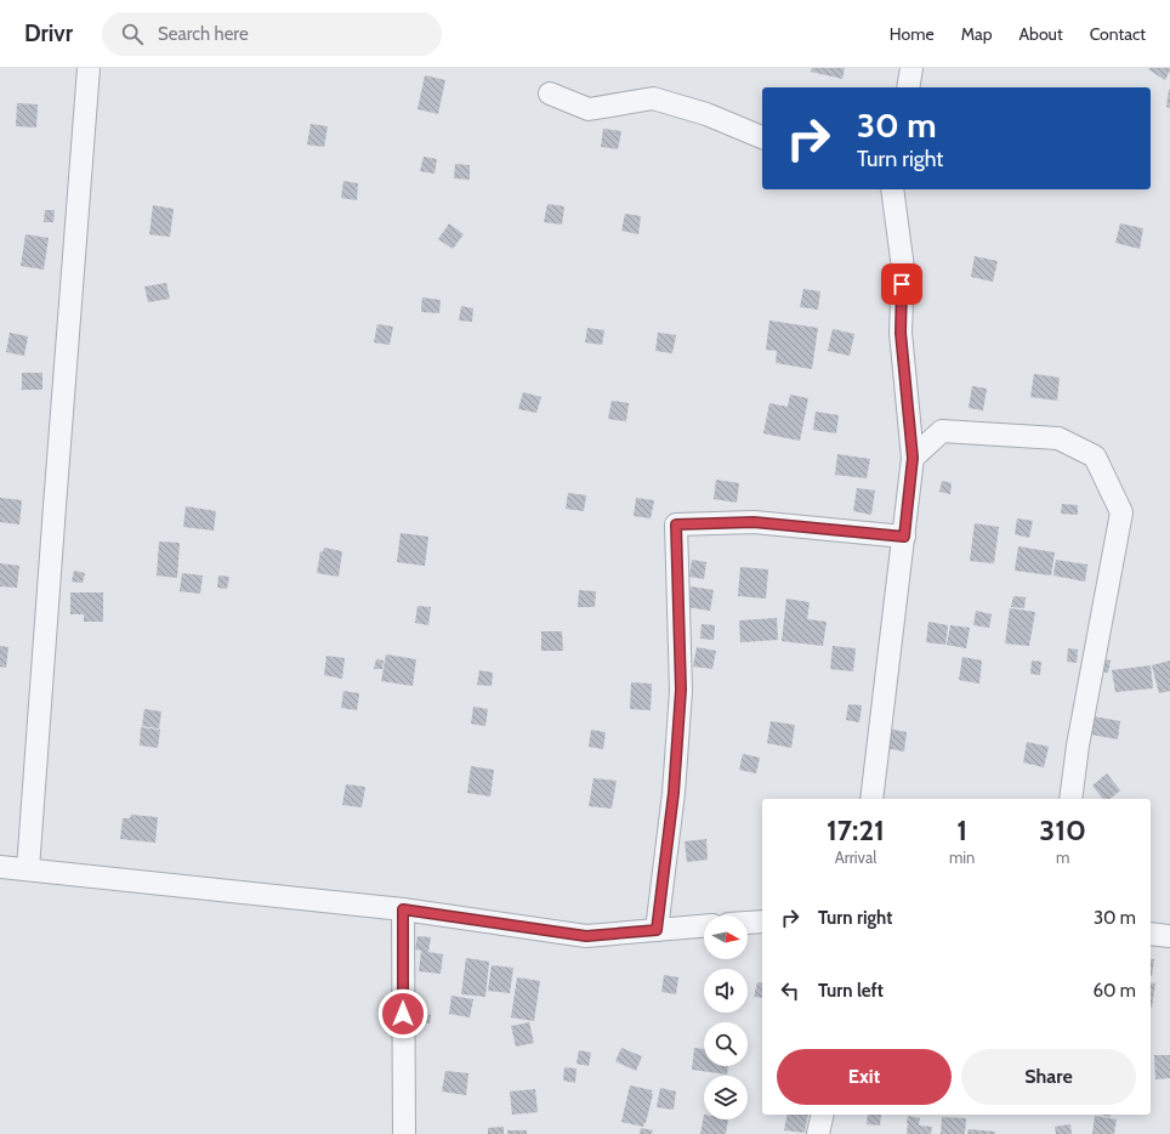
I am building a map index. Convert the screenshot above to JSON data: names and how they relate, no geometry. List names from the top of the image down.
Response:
{
  "north": "right",
  "page": {
    "header": "Drivr",
    "search": "Search here",
    "nav": [
      "Home",
      "Map",
      "About",
      "Contact"
    ],
    "turn": ["30 m", "Turn right"],
    "eta": [
      "17:21",
      "Arrival",
      "1",
      "min",
      "310",
      "m"
    ],
    "list": [
      {
        "name": "Turn right",
        "value": "30 m"
      },
      {
        "name": "Turn left",
        "value": "60 m"
      }
    ],
    "buttons": ["Exit", "Share"]
  }
}
